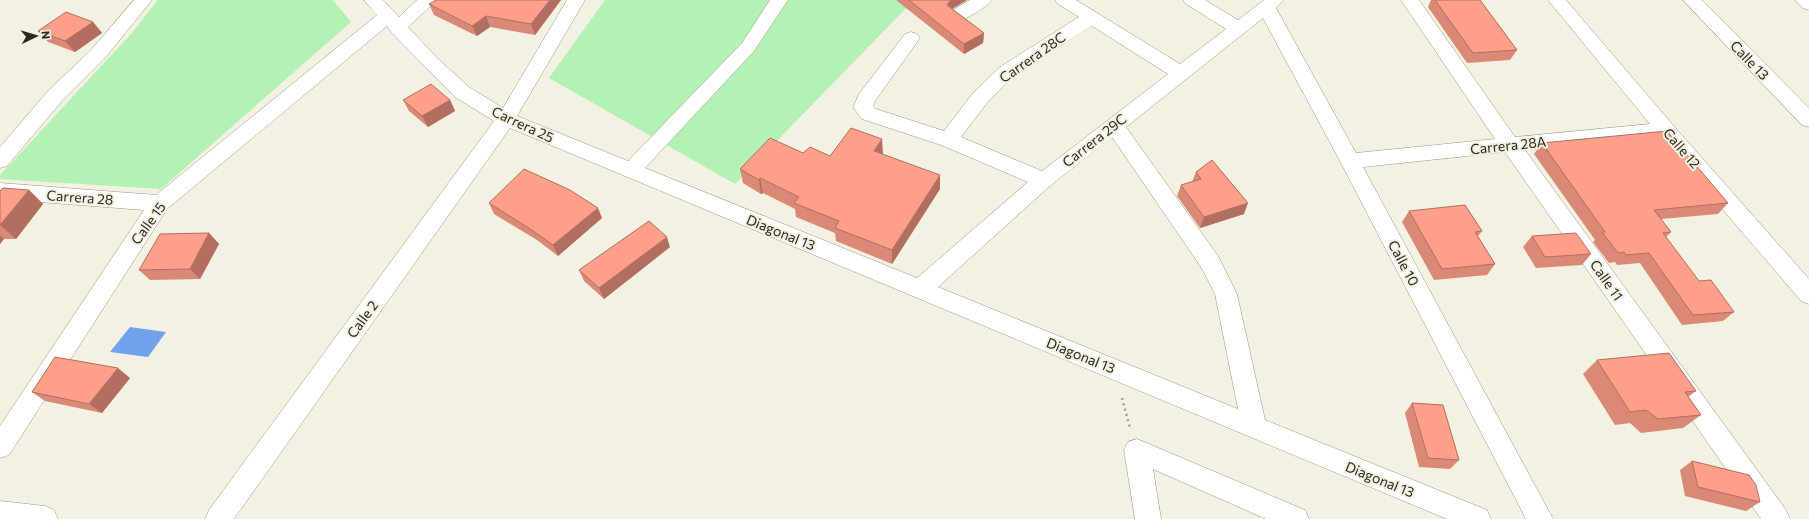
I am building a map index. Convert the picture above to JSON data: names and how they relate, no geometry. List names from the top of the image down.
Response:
{
  "streets": {
    "street": [
      "Carrera 28C",
      "Calle 13",
      "Carrera 25",
      "Carrera 29C",
      "Carrera 28A",
      "Calle 12",
      "Carrera 28",
      "Calle 15",
      "Diagonal 13",
      "Calle 10",
      "Calle 11",
      "Calle 2"
    ]
  },
  "crossings": [
    ["Carrera 25", "Calle 15"],
    ["Carrera 25", "Diagonal 13"],
    ["Carrera 25", "Calle 2"],
    ["Carrera 29C", "Diagonal 13"],
    ["Carrera 29C", "Calle 10"],
    ["Carrera 28A", "Calle 12"],
    ["Carrera 28A", "Calle 10"],
    ["Carrera 28A", "Calle 11"],
    ["Carrera 28", "Calle 15"]
  ],
  "north": "right"
}
